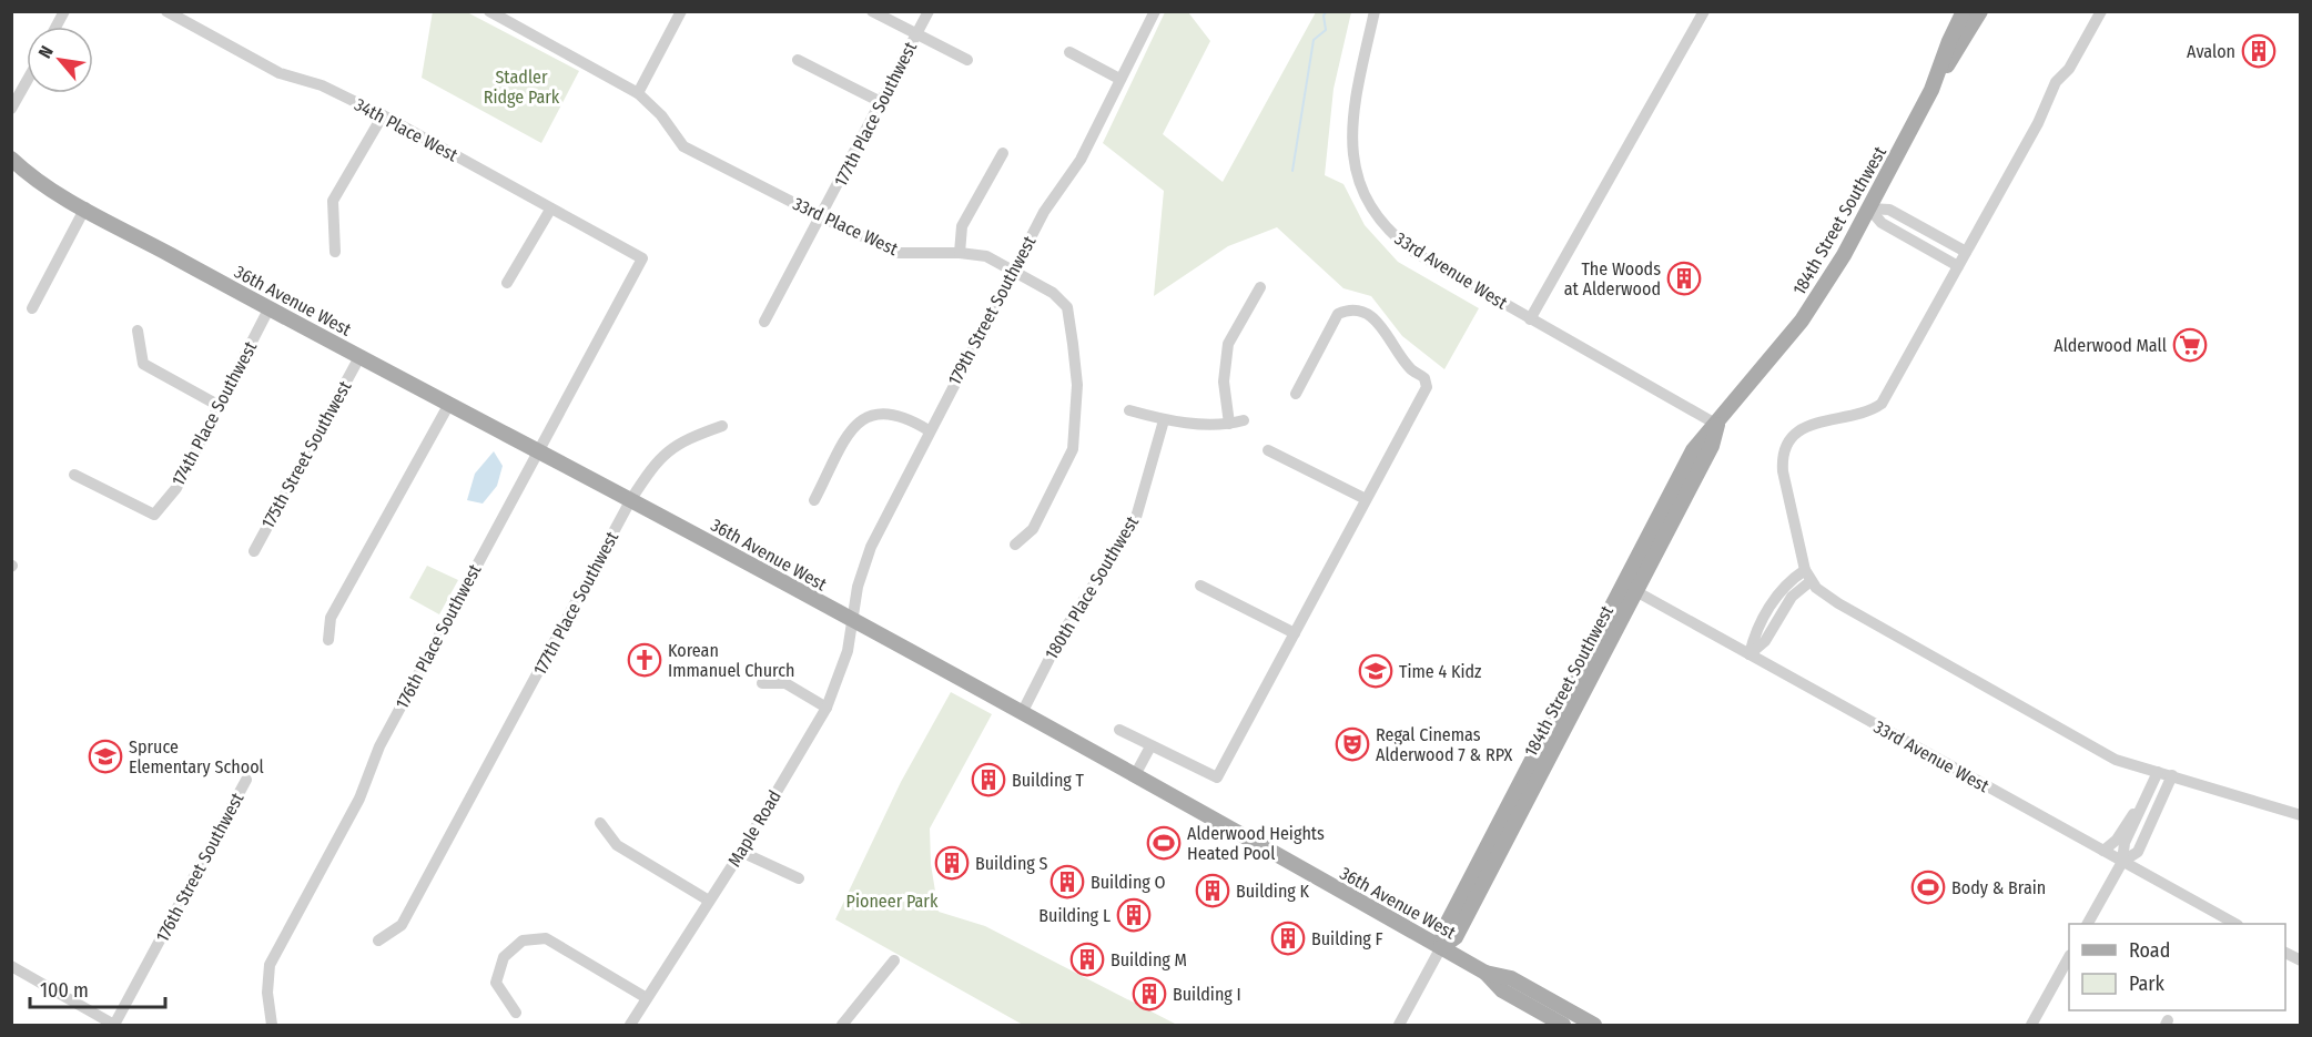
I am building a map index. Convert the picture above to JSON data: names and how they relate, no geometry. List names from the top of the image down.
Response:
{
  "streets": {
    "main road": ["184th Street Southwest", "36th Avenue West"],
    "street": [
      "177th Place Southwest",
      "34th Place West",
      "33rd Place West",
      "33rd Avenue West",
      "179th Street Southwest",
      "174th Place Southwest",
      "175th Street Southwest",
      "180th Place Southwest",
      "176th Place Southwest",
      "Maple Road",
      "176th Street Southwest"
    ]
  },
  "crossings": [
    ["177th Place Southwest", "33rd Place West"],
    ["177th Place Southwest", "36th Avenue West"],
    ["34th Place West", "176th Place Southwest"],
    ["184th Street Southwest", "33rd Avenue West"],
    ["184th Street Southwest", "36th Avenue West"],
    ["33rd Place West", "179th Street Southwest"],
    ["36th Avenue West", "179th Street Southwest"],
    ["36th Avenue West", "174th Place Southwest"],
    ["36th Avenue West", "175th Street Southwest"],
    ["36th Avenue West", "180th Place Southwest"],
    ["36th Avenue West", "176th Place Southwest"],
    ["36th Avenue West", "Maple Road"],
    ["179th Street Southwest", "Maple Road"]
  ],
  "parks": ["Stadler Ridge Park", "Pioneer Park"],
  "places": {
    "building": [
      "Avalon",
      "The Woods at Alderwood",
      "Building T",
      "Building S",
      "Building O",
      "Building K",
      "Building L",
      "Building F",
      "Building M",
      "Building I"
    ],
    "supermarket": ["Alderwood Mall"],
    "church": ["Korean Immanuel Church"],
    "school or university": ["Time 4 Kidz", "Spruce Elementary School"],
    "theatre": ["Regal Cinemas Alderwood 7 & RPX"],
    "sports": ["Alderwood Heights Heated Pool", "Body & Brain"]
  },
  "legend": ["Road", "Park"],
  "scale_bar": "100 m",
  "north": "top left"
}
